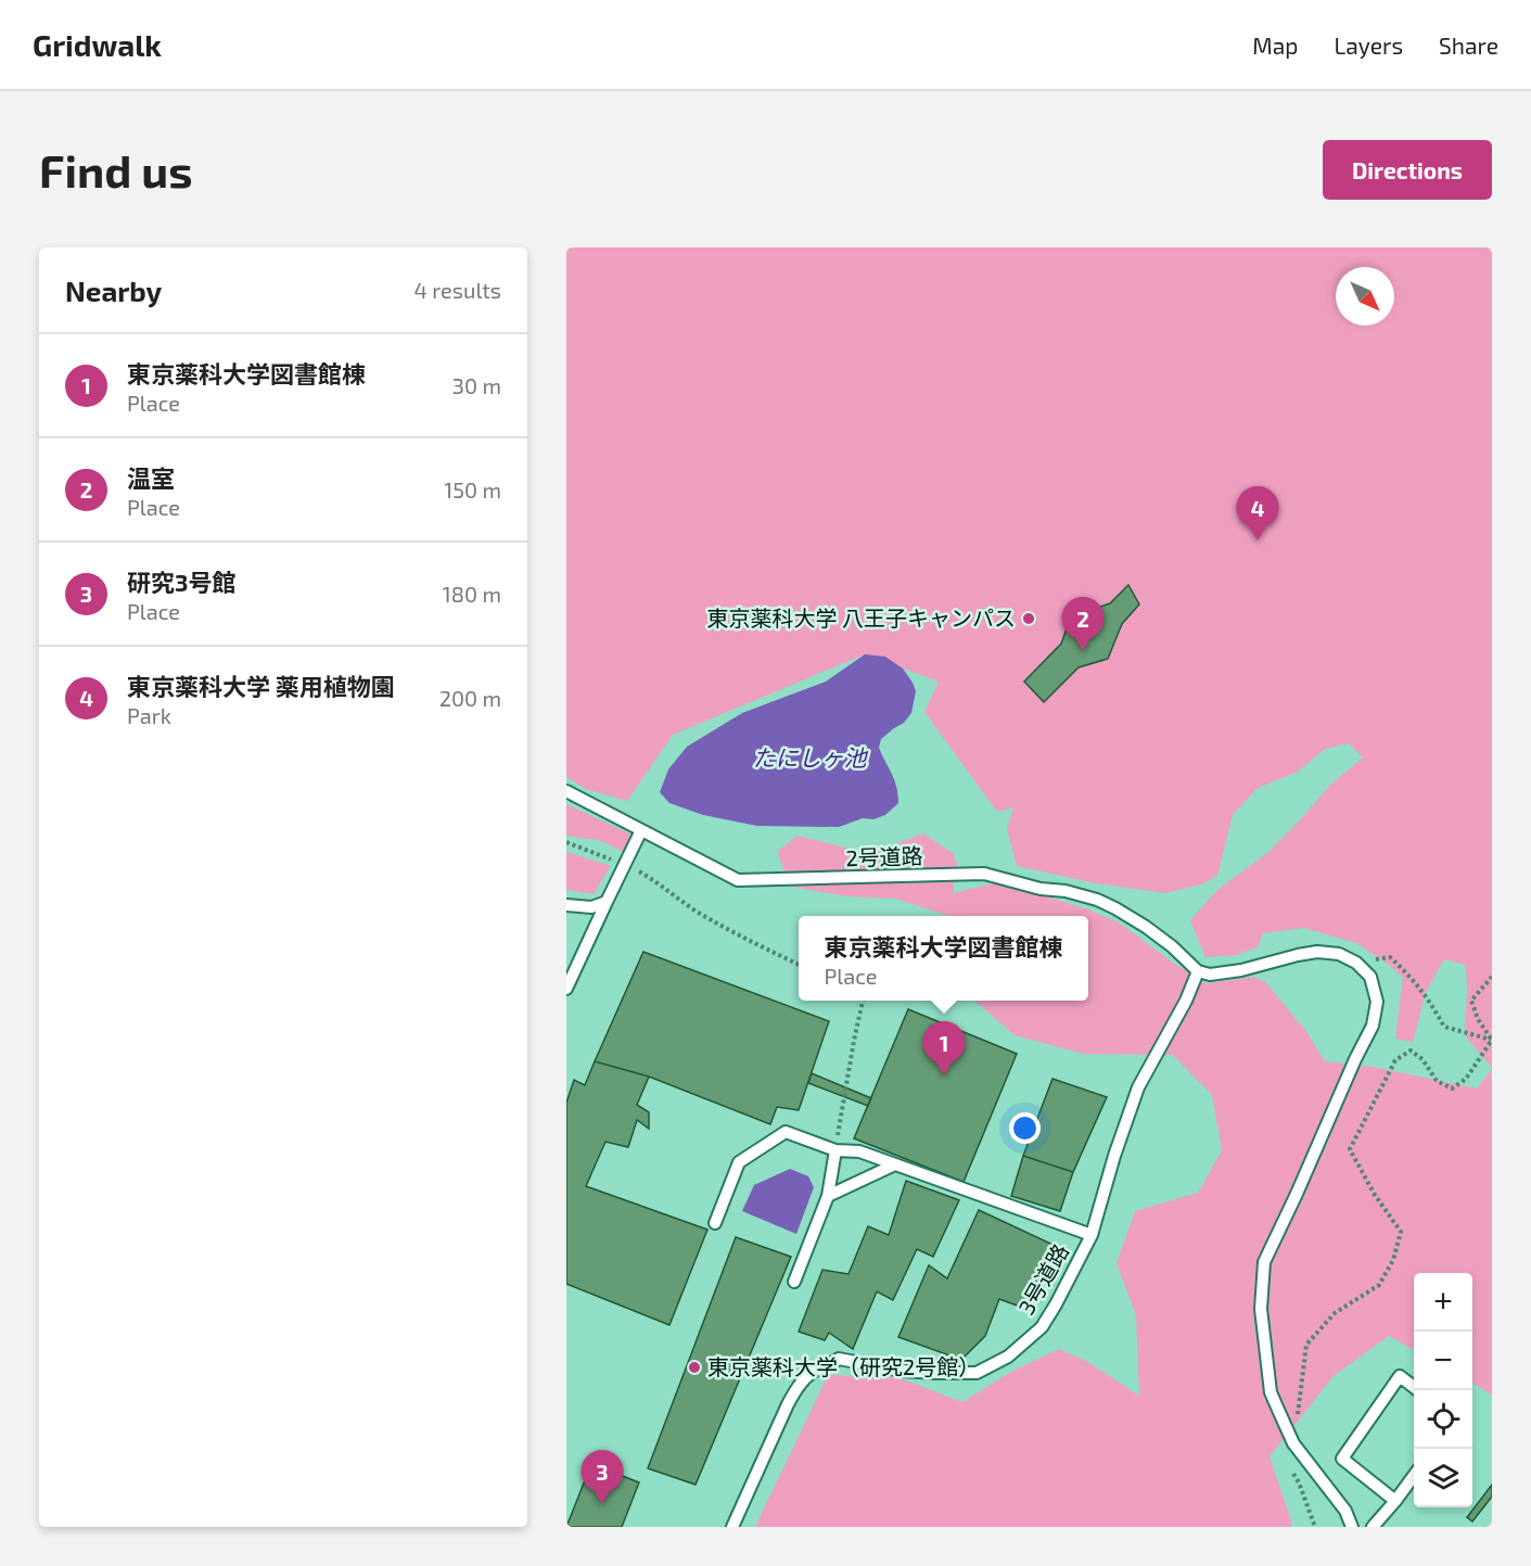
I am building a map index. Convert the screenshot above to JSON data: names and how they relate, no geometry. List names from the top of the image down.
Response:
{
  "streets": {
    "lane": ["2号道路", "3号道路"]
  },
  "crossings": [
    ["2号道路", "3号道路"]
  ],
  "water": ["たにしヶ池"],
  "places": ["東京薬科大学 八王子キャンパス", "東京薬科大学（研究2号館）"],
  "north": "bottom right",
  "page": {
    "header": "Gridwalk",
    "nav": ["Map", "Layers", "Share"],
    "buttons": "Directions",
    "title": "Find us",
    "heading": ["Nearby", "4 results"],
    "list": [
      {
        "mark": "1",
        "name": "東京薬科大学図書館棟",
        "note": "Place",
        "value": "30 m"
      },
      {
        "mark": "2",
        "name": "温室",
        "note": "Place",
        "value": "150 m"
      },
      {
        "mark": "3",
        "name": "研究3号館",
        "note": "Place",
        "value": "180 m"
      },
      {
        "mark": "4",
        "name": "東京薬科大学 薬用植物園",
        "note": "Park",
        "value": "200 m"
      }
    ],
    "pins": [
      "4",
      "2",
      "1",
      "3"
    ],
    "popup": ["東京薬科大学図書館棟", "Place"],
    "map_buttons": ["+", "−"]
  }
}
